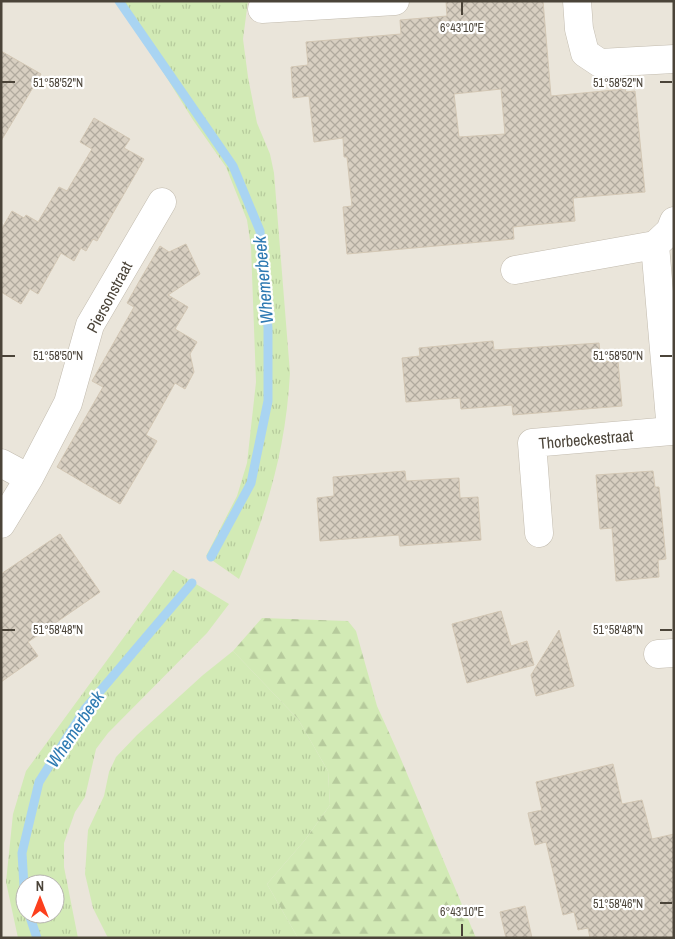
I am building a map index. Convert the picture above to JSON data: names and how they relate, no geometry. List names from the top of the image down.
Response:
{
  "streets": {
    "street": ["Piersonstraat", "Thorbeckestraat"]
  },
  "water": ["Whemerbeek"],
  "north": "top",
  "coordinates": [
    "6°43'10\"E",
    "51°58'52\"N",
    "51°58'50\"N",
    "51°58'48\"N",
    "51°58'46\"N"
  ]
}
